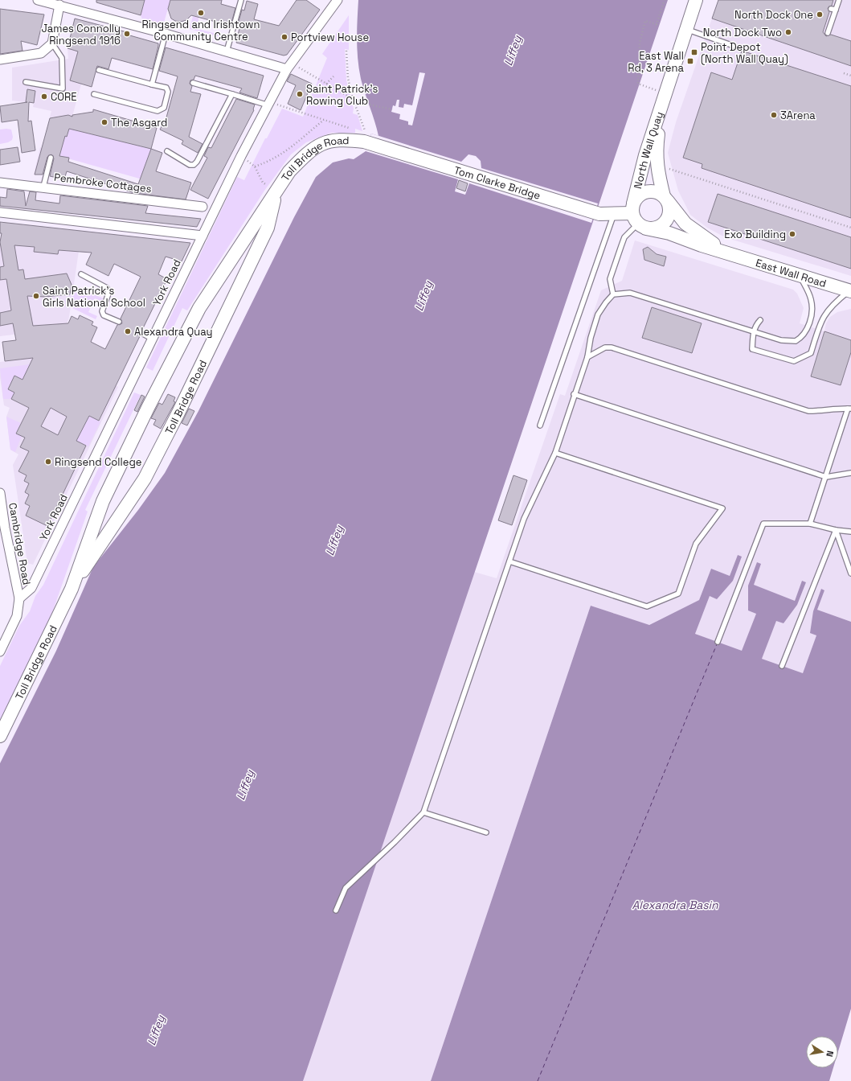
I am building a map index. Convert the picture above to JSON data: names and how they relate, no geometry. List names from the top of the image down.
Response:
{
  "streets": {
    "main road": [
      "North Wall Quay",
      "Toll Bridge Road",
      "Tom Clarke Bridge",
      "East Wall Road"
    ],
    "street": ["Pembroke Cottages", "York Road", "Cambridge Road"]
  },
  "crossings": [
    ["North Wall Quay", "Tom Clarke Bridge"],
    ["North Wall Quay", "East Wall Road"],
    ["Toll Bridge Road", "Tom Clarke Bridge"],
    ["Tom Clarke Bridge", "East Wall Road"],
    ["York Road", "Cambridge Road"]
  ],
  "water": ["Liffey", "Alexandra Basin"],
  "places": {
    "other": [
      "Ringsend and Irishtown Community Centre",
      "North Dock One",
      "North Dock Two",
      "James Connolly Ringsend 1916",
      "Portview House",
      "Saint Patrick's Rowing Club",
      "CORE",
      "3Arena",
      "The Asgard",
      "Exo Building",
      "Saint Patrick's Girls National School",
      "Alexandra Quay",
      "Ringsend College"
    ],
    "transit": ["Point Depot (North Wall Quay)", "East Wall Rd, 3 Arena"]
  },
  "north": "right"
}
